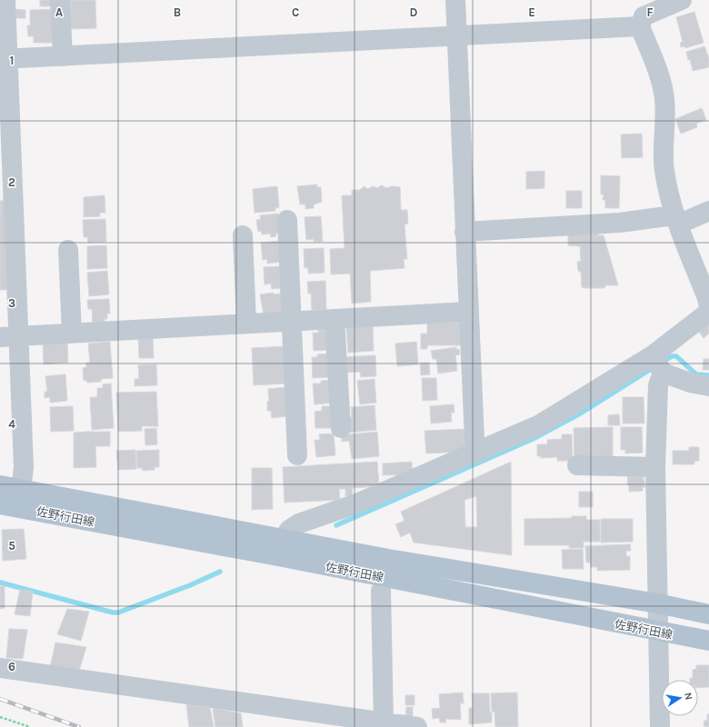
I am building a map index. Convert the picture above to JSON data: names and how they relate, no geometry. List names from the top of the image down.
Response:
{
  "streets": {
    "main road": ["佐野行田線"]
  },
  "north": "right",
  "grid": {
    "columns": [
      "A",
      "B",
      "C",
      "D",
      "E",
      "F"
    ],
    "rows": [
      "1",
      "2",
      "3",
      "4",
      "5",
      "6"
    ]
  }
}
